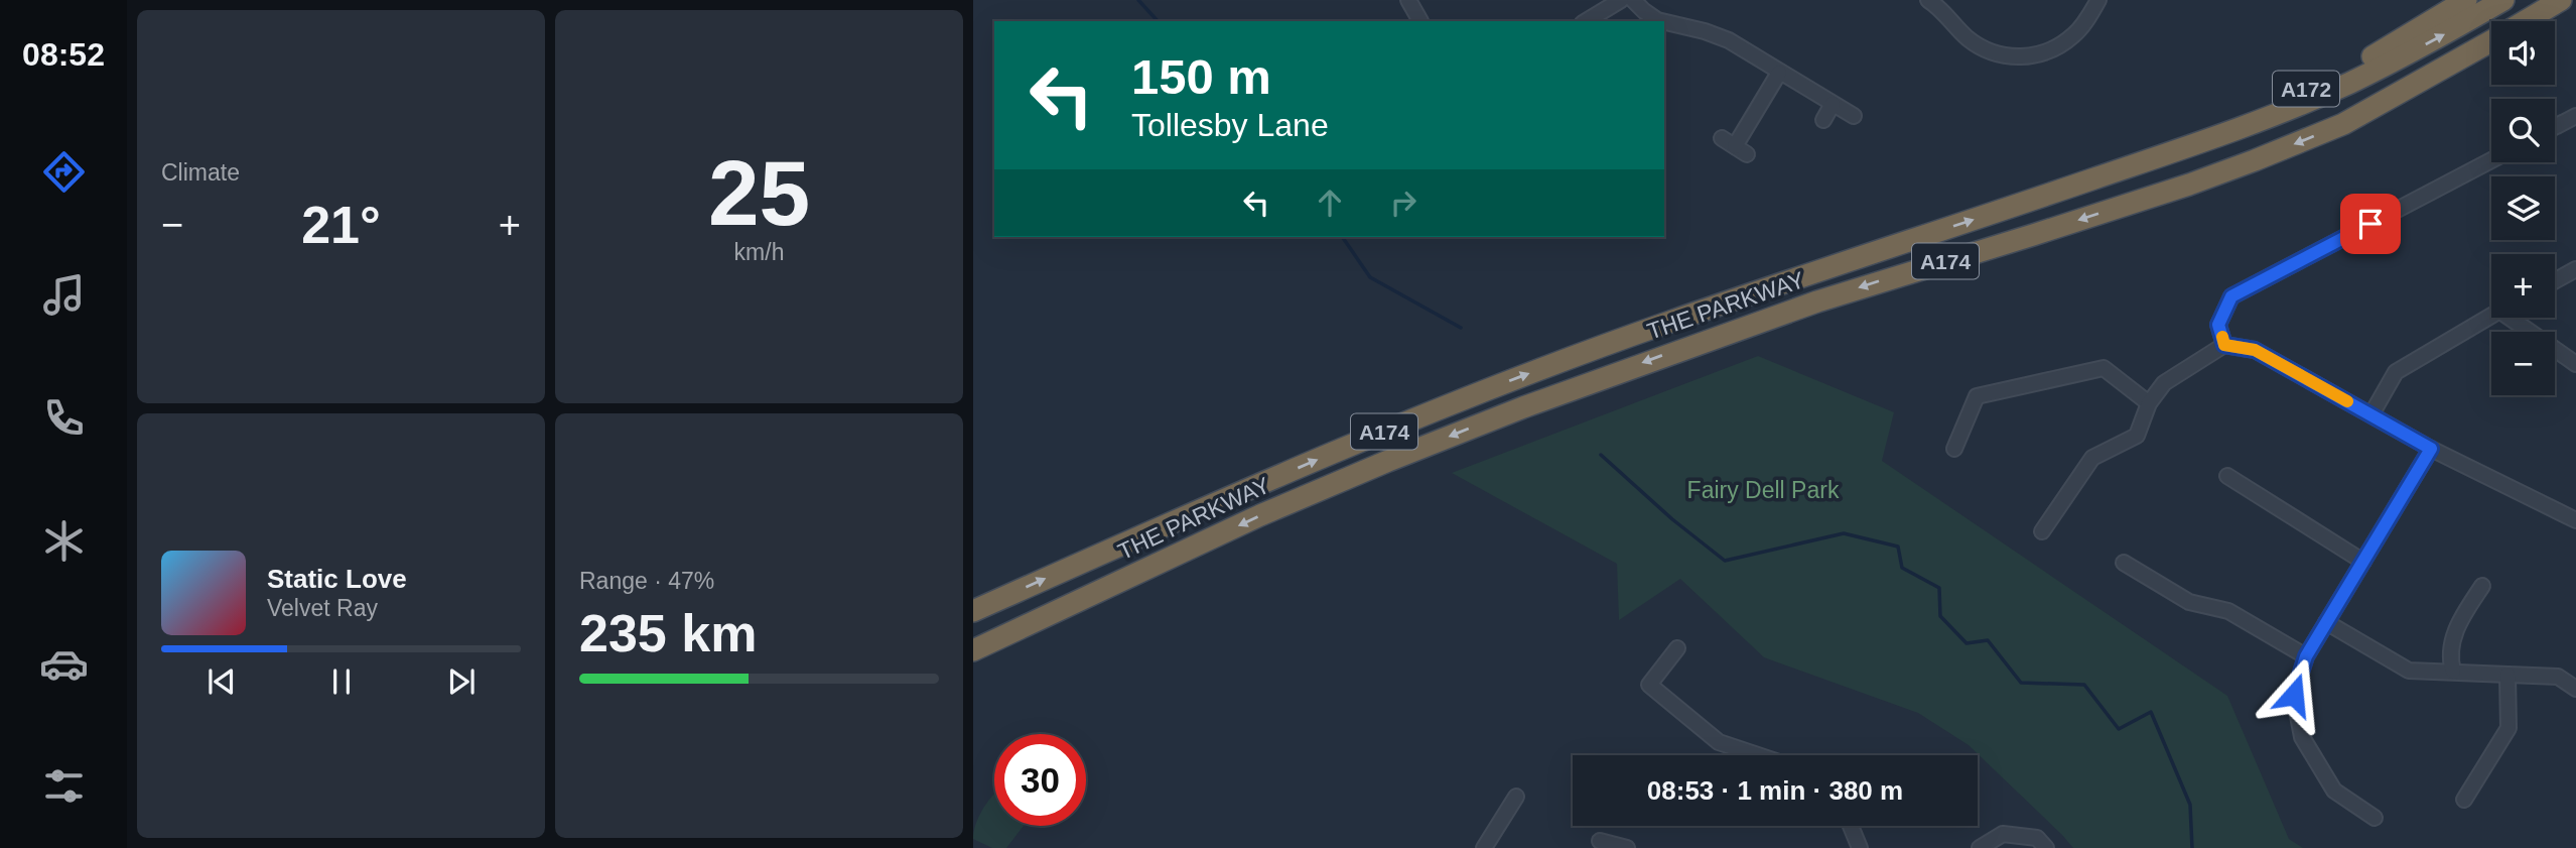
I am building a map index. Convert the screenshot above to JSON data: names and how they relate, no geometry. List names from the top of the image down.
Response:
{
  "streets": {
    "highway": ["A172", "A174", "THE PARKWAY"]
  },
  "crossings": [
    ["A172", "THE PARKWAY"],
    ["A174", "THE PARKWAY"]
  ],
  "parks": ["Fairy Dell Park"],
  "page": {
    "tabs": "08:52",
    "tile": [
      "Climate",
      ["25", "km/h"],
      ["Range · 47%", "235 km"]
    ],
    "map_buttons": ["+", "−"],
    "turn": ["150 m", "Tollesby Lane"],
    "heat": ["−", "21°", "+"],
    "song": ["Static Love", "Velvet Ray"],
    "limit": "30",
    "trip": "08:53 · 1 min · 380 m"
  }
}
